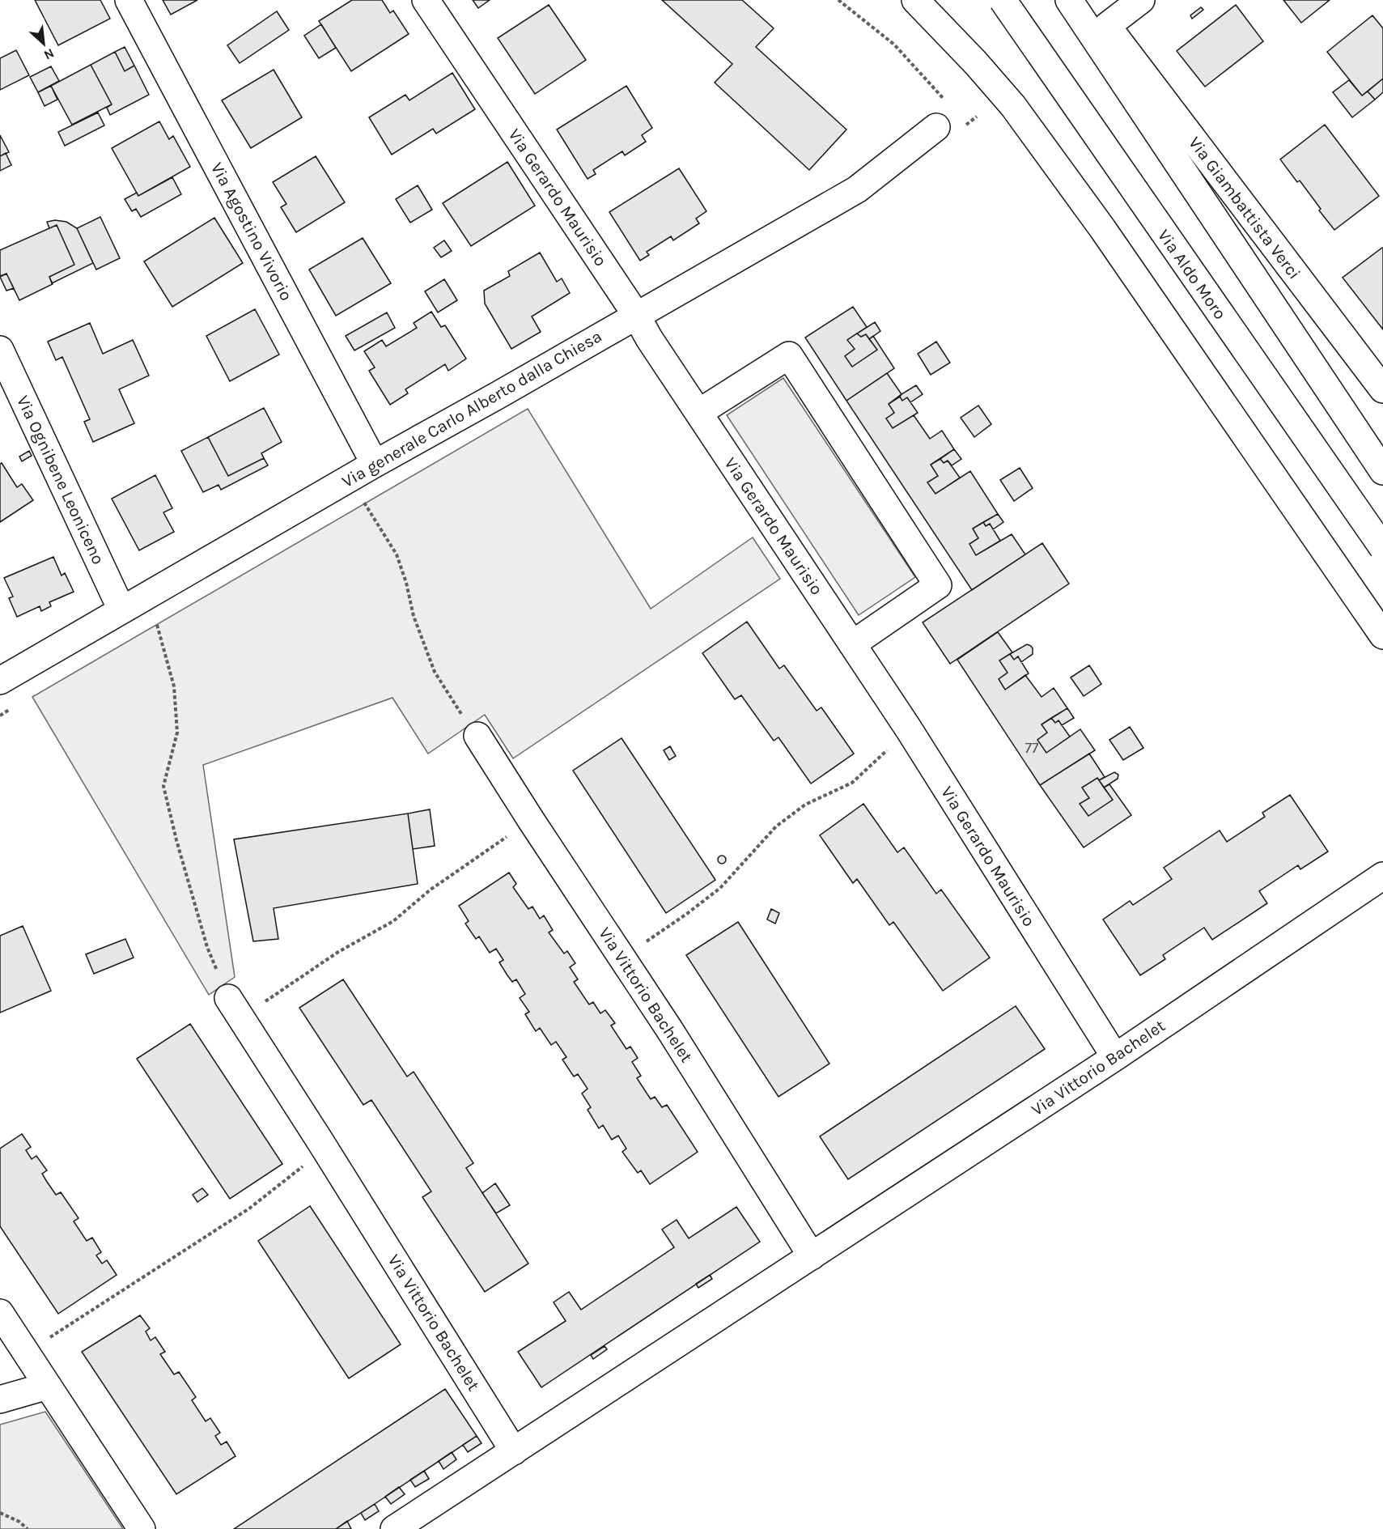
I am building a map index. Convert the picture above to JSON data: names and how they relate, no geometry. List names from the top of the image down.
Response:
{
  "streets": {
    "street": [
      "Via Gerardo Maurisio",
      "Via Giambattista Verci",
      "Via Agostino Vivorio",
      "Via Aldo Moro",
      "Via generale Carlo Alberto dalla Chiesa",
      "Via Ognibene Leoniceno",
      "Via Vittorio Bachelet"
    ]
  },
  "crossings": [
    ["Via Gerardo Maurisio", "Via generale Carlo Alberto dalla Chiesa"],
    ["Via Gerardo Maurisio", "Via Vittorio Bachelet"],
    ["Via Agostino Vivorio", "Via generale Carlo Alberto dalla Chiesa"],
    ["Via generale Carlo Alberto dalla Chiesa", "Via Ognibene Leoniceno"]
  ],
  "house_numbers": ["77"],
  "north": "bottom right"
}
